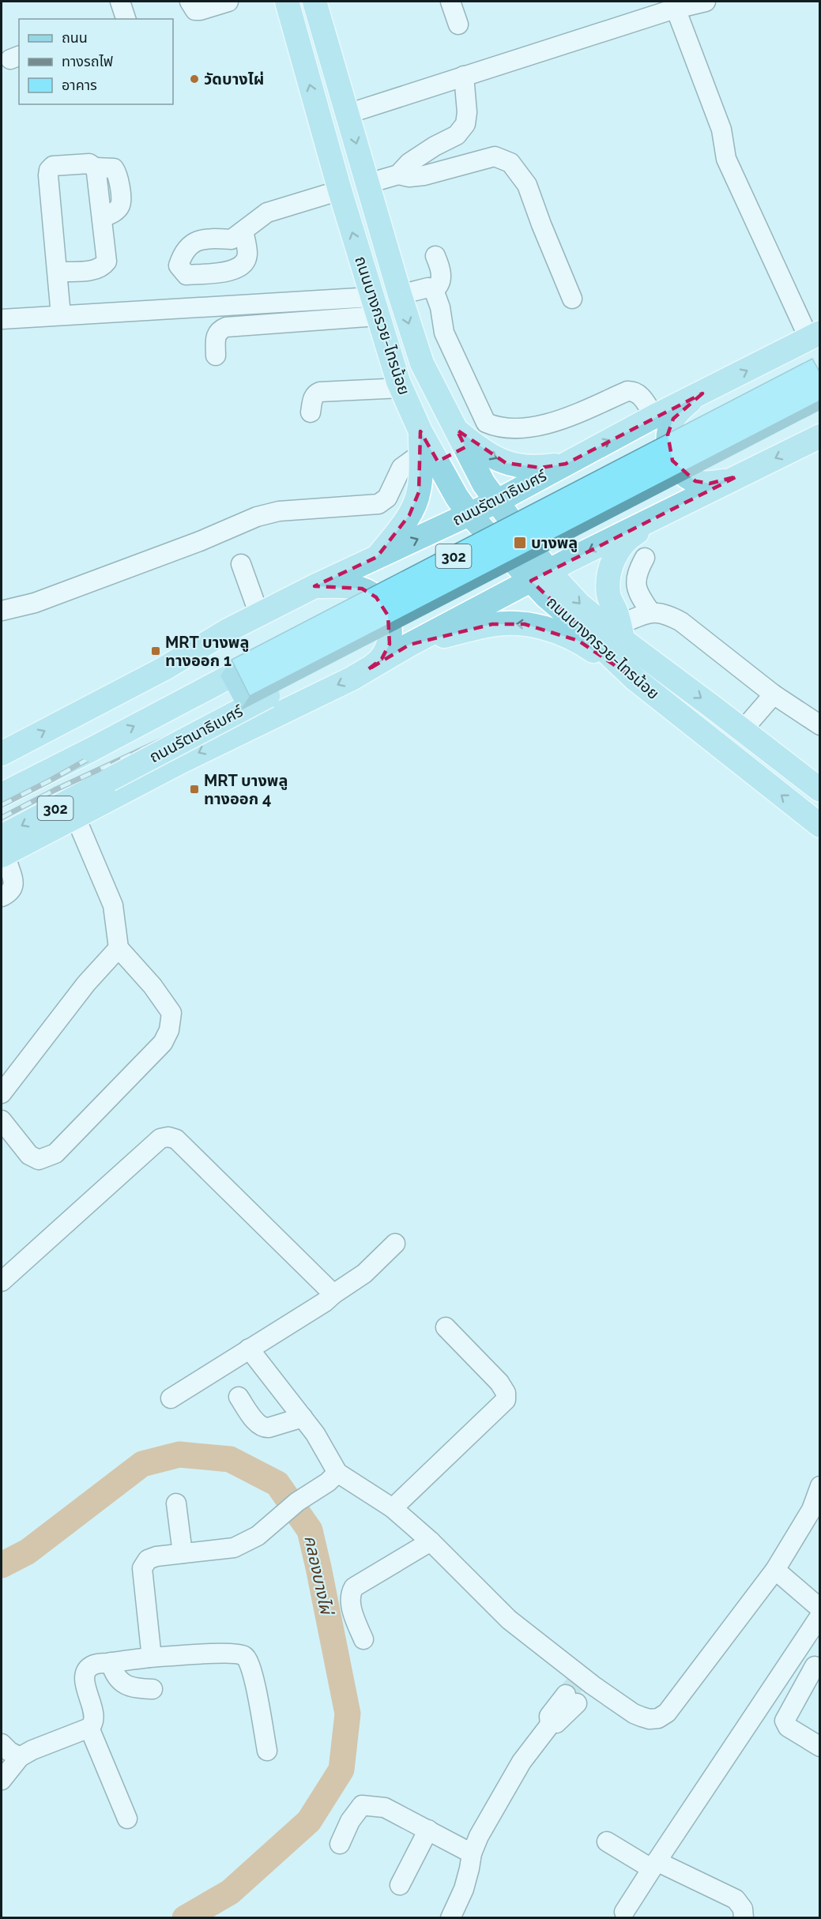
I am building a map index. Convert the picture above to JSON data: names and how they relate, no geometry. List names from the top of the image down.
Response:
{
  "streets": {
    "main road": ["ถนนบางกรวย-ไทรน้อย", "ถนนรัตนาธิเบศร์", "302"]
  },
  "crossings": [
    ["ถนนบางกรวย-ไทรน้อย", "ถนนรัตนาธิเบศร์"]
  ],
  "water": ["คลองบางไผ่"],
  "places": {
    "other": ["วัดบางไผ่"],
    "transit": ["บางพลู", "MRT บางพลู ทางออก 1", "MRT บางพลู ทางออก 4"]
  },
  "legend": ["ถนน", "ทางรถไฟ", "อาคาร"]
}
